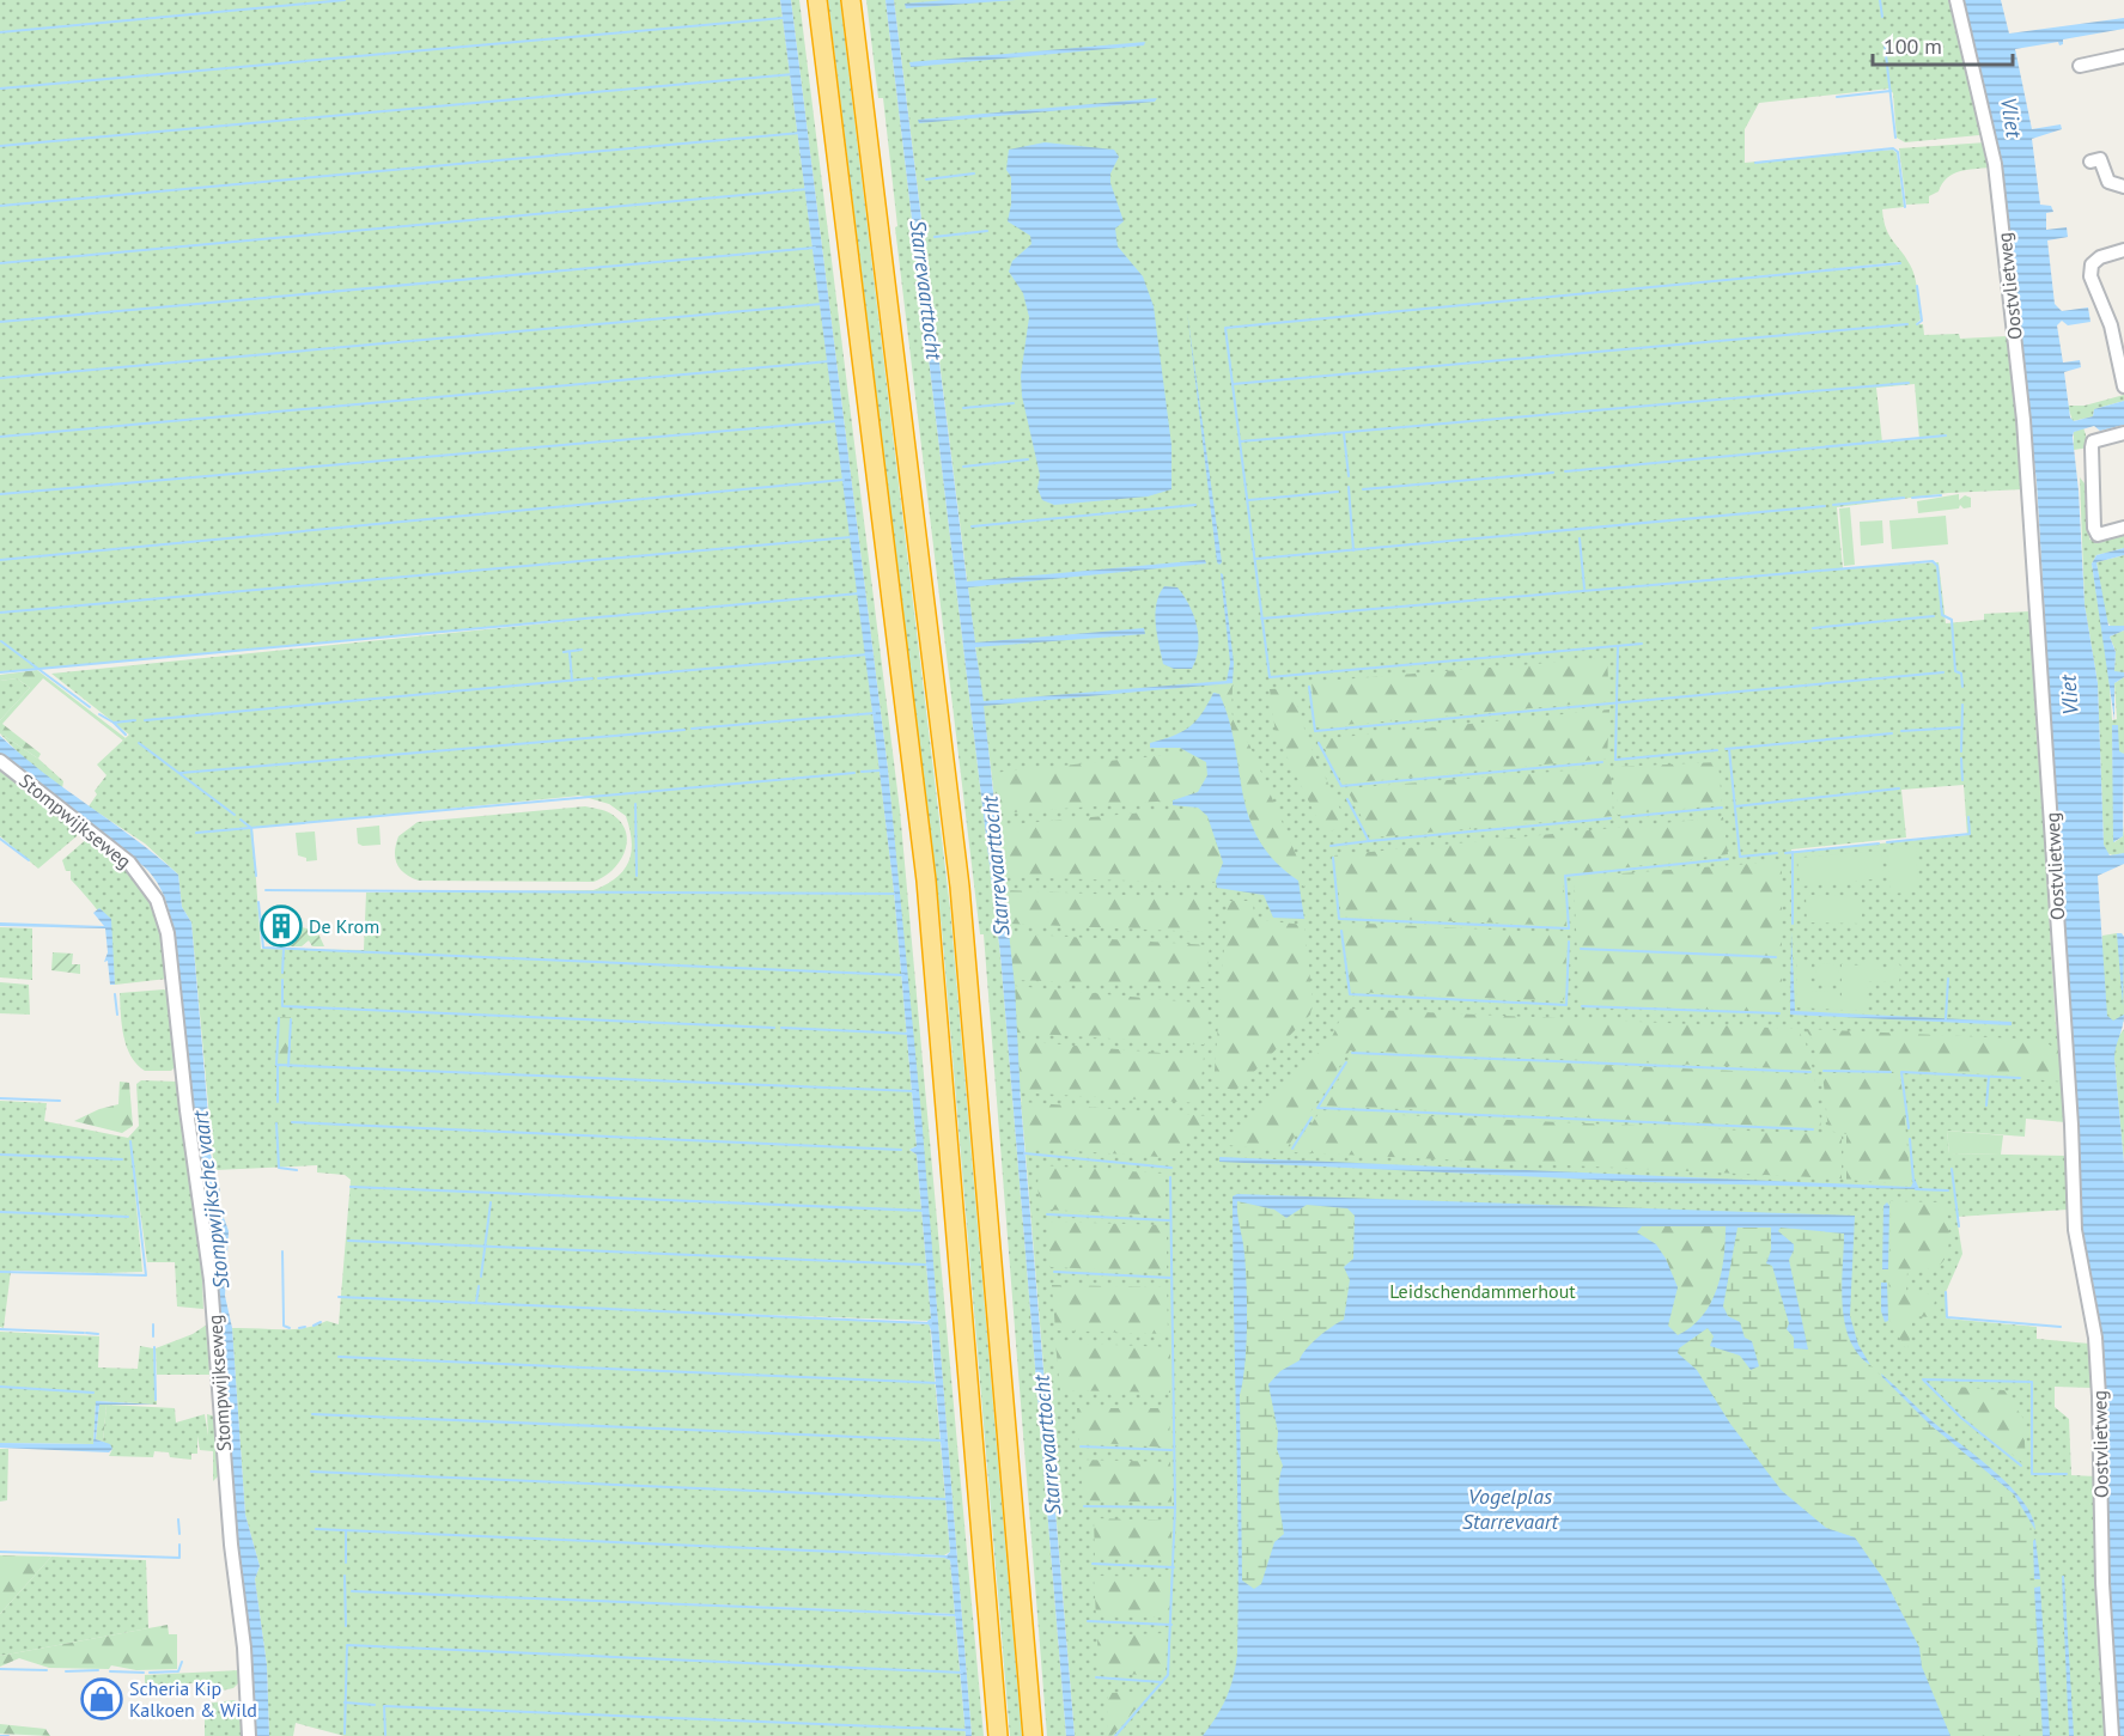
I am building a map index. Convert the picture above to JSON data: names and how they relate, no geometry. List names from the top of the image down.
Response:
{
  "streets": {
    "street": ["Oostvlietweg", "Stompwijkseweg"]
  },
  "water": [
    "Vliet",
    "Starrevaarttocht",
    "Stompwijksche vaart",
    "Vogelplas Starrevaart"
  ],
  "parks": ["Leidschendammerhout"],
  "places": {
    "building": ["De Krom"],
    "shop": ["Scheria Kip Kalkoen & Wild"]
  },
  "scale_bar": "100 m"
}
